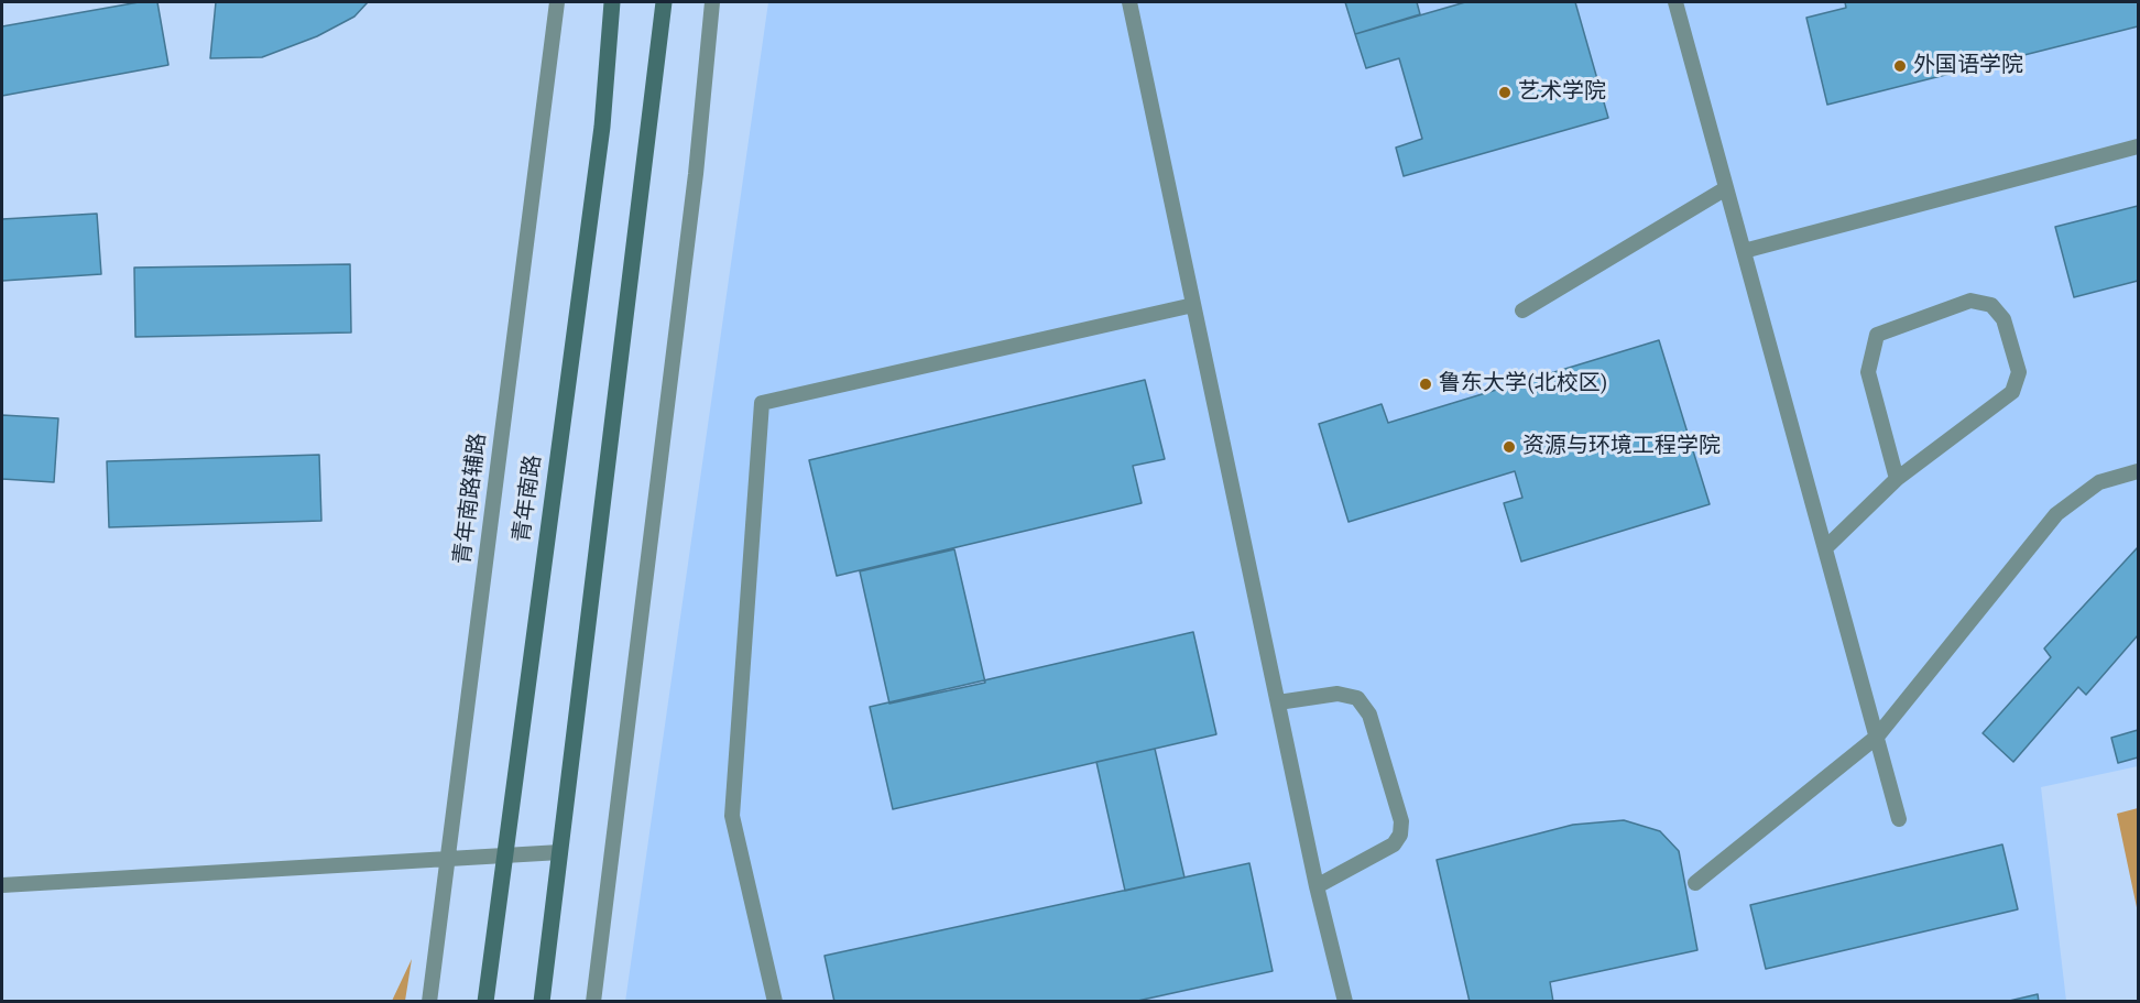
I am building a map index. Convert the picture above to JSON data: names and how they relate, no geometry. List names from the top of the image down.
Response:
{
  "streets": {
    "main road": ["青年南路"],
    "lane": ["青年南路辅路"]
  },
  "places": [
    "外国语学院",
    "艺术学院",
    "鲁东大学(北校区)",
    "资源与环境工程学院"
  ]
}
